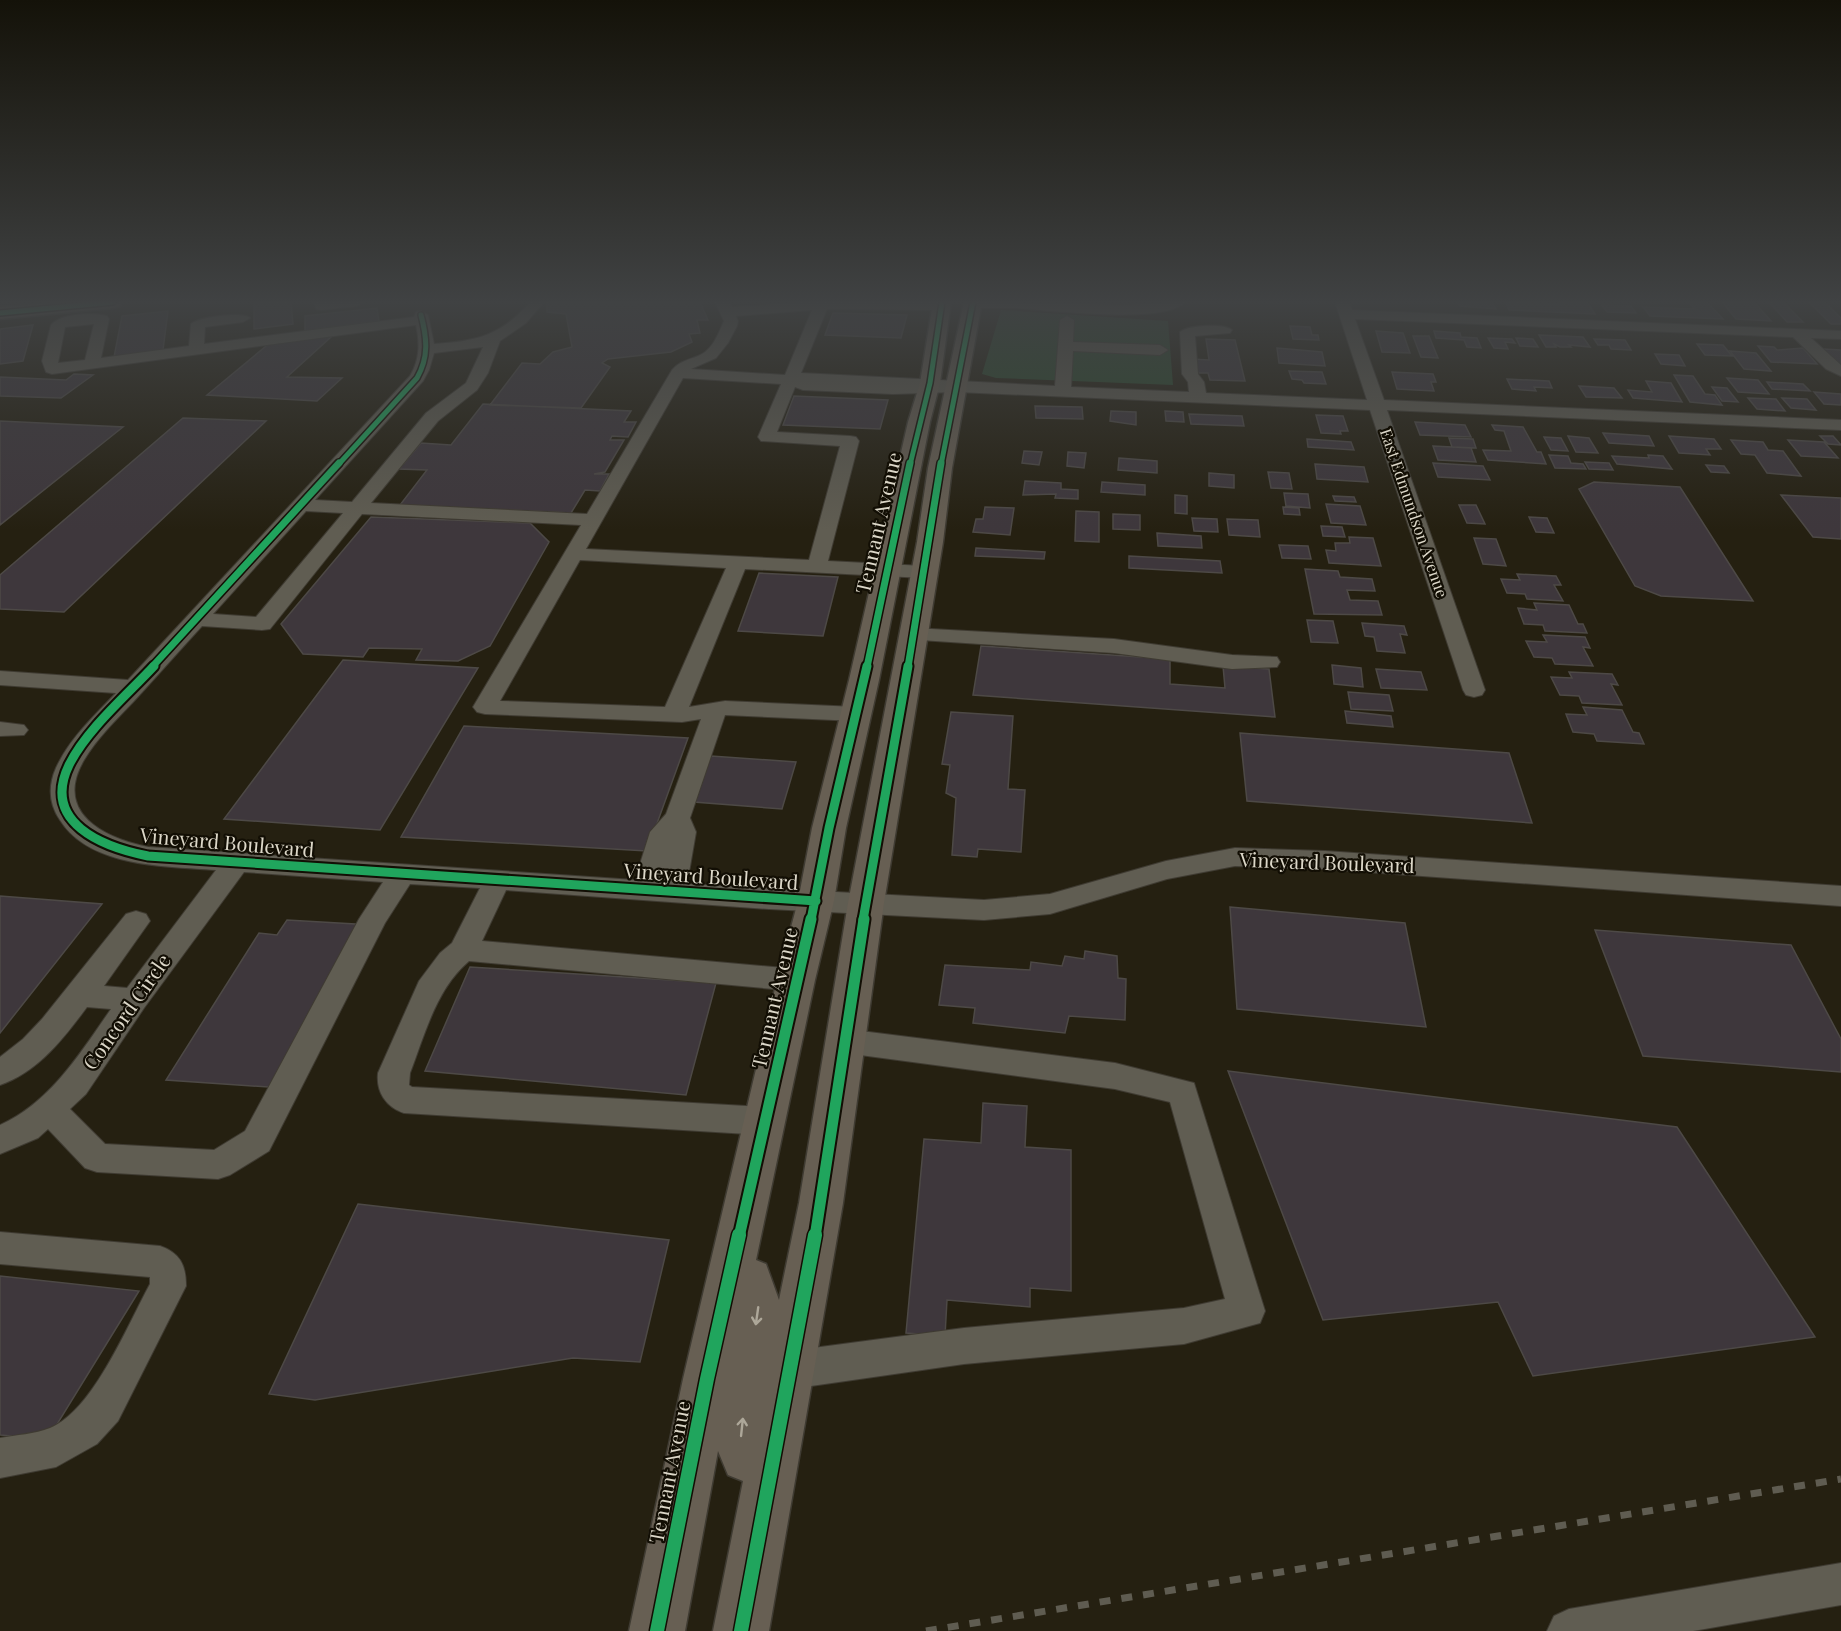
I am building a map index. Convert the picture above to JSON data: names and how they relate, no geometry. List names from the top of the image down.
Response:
{
  "streets": {
    "main road": ["Tennant Avenue"],
    "street": ["East Edmundson Avenue", "Vineyard Boulevard", "Concord Circle"]
  },
  "crossings": [
    ["Tennant Avenue", "Vineyard Boulevard"],
    ["Vineyard Boulevard", "Concord Circle"]
  ]
}
